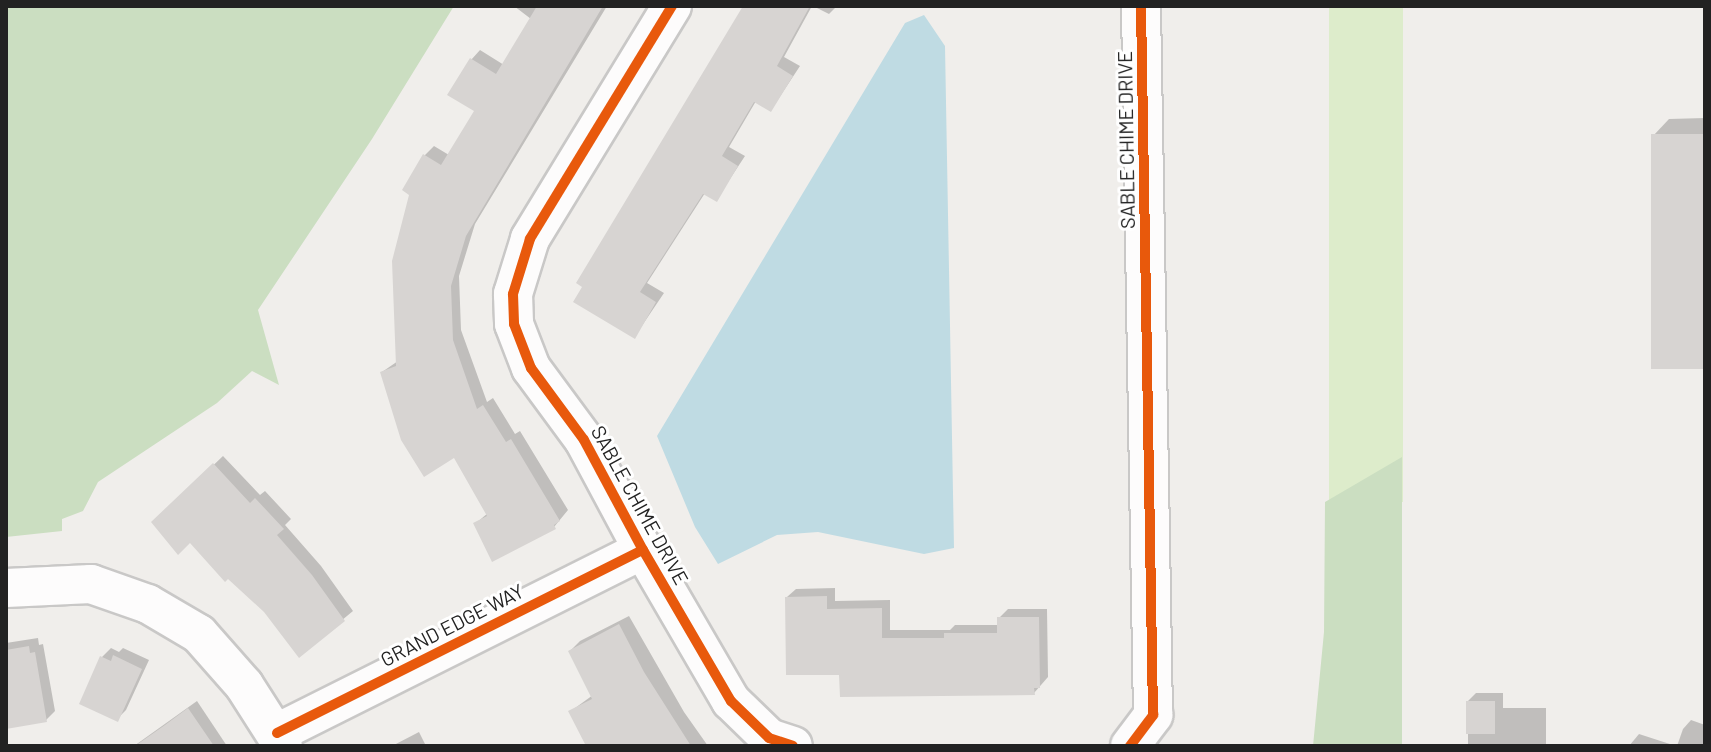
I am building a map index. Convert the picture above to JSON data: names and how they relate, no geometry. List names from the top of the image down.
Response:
{
  "streets": {
    "street": ["SABLE CHIME DRIVE", "GRAND EDGE WAY"]
  },
  "crossings": [
    ["SABLE CHIME DRIVE", "GRAND EDGE WAY"]
  ]
}
